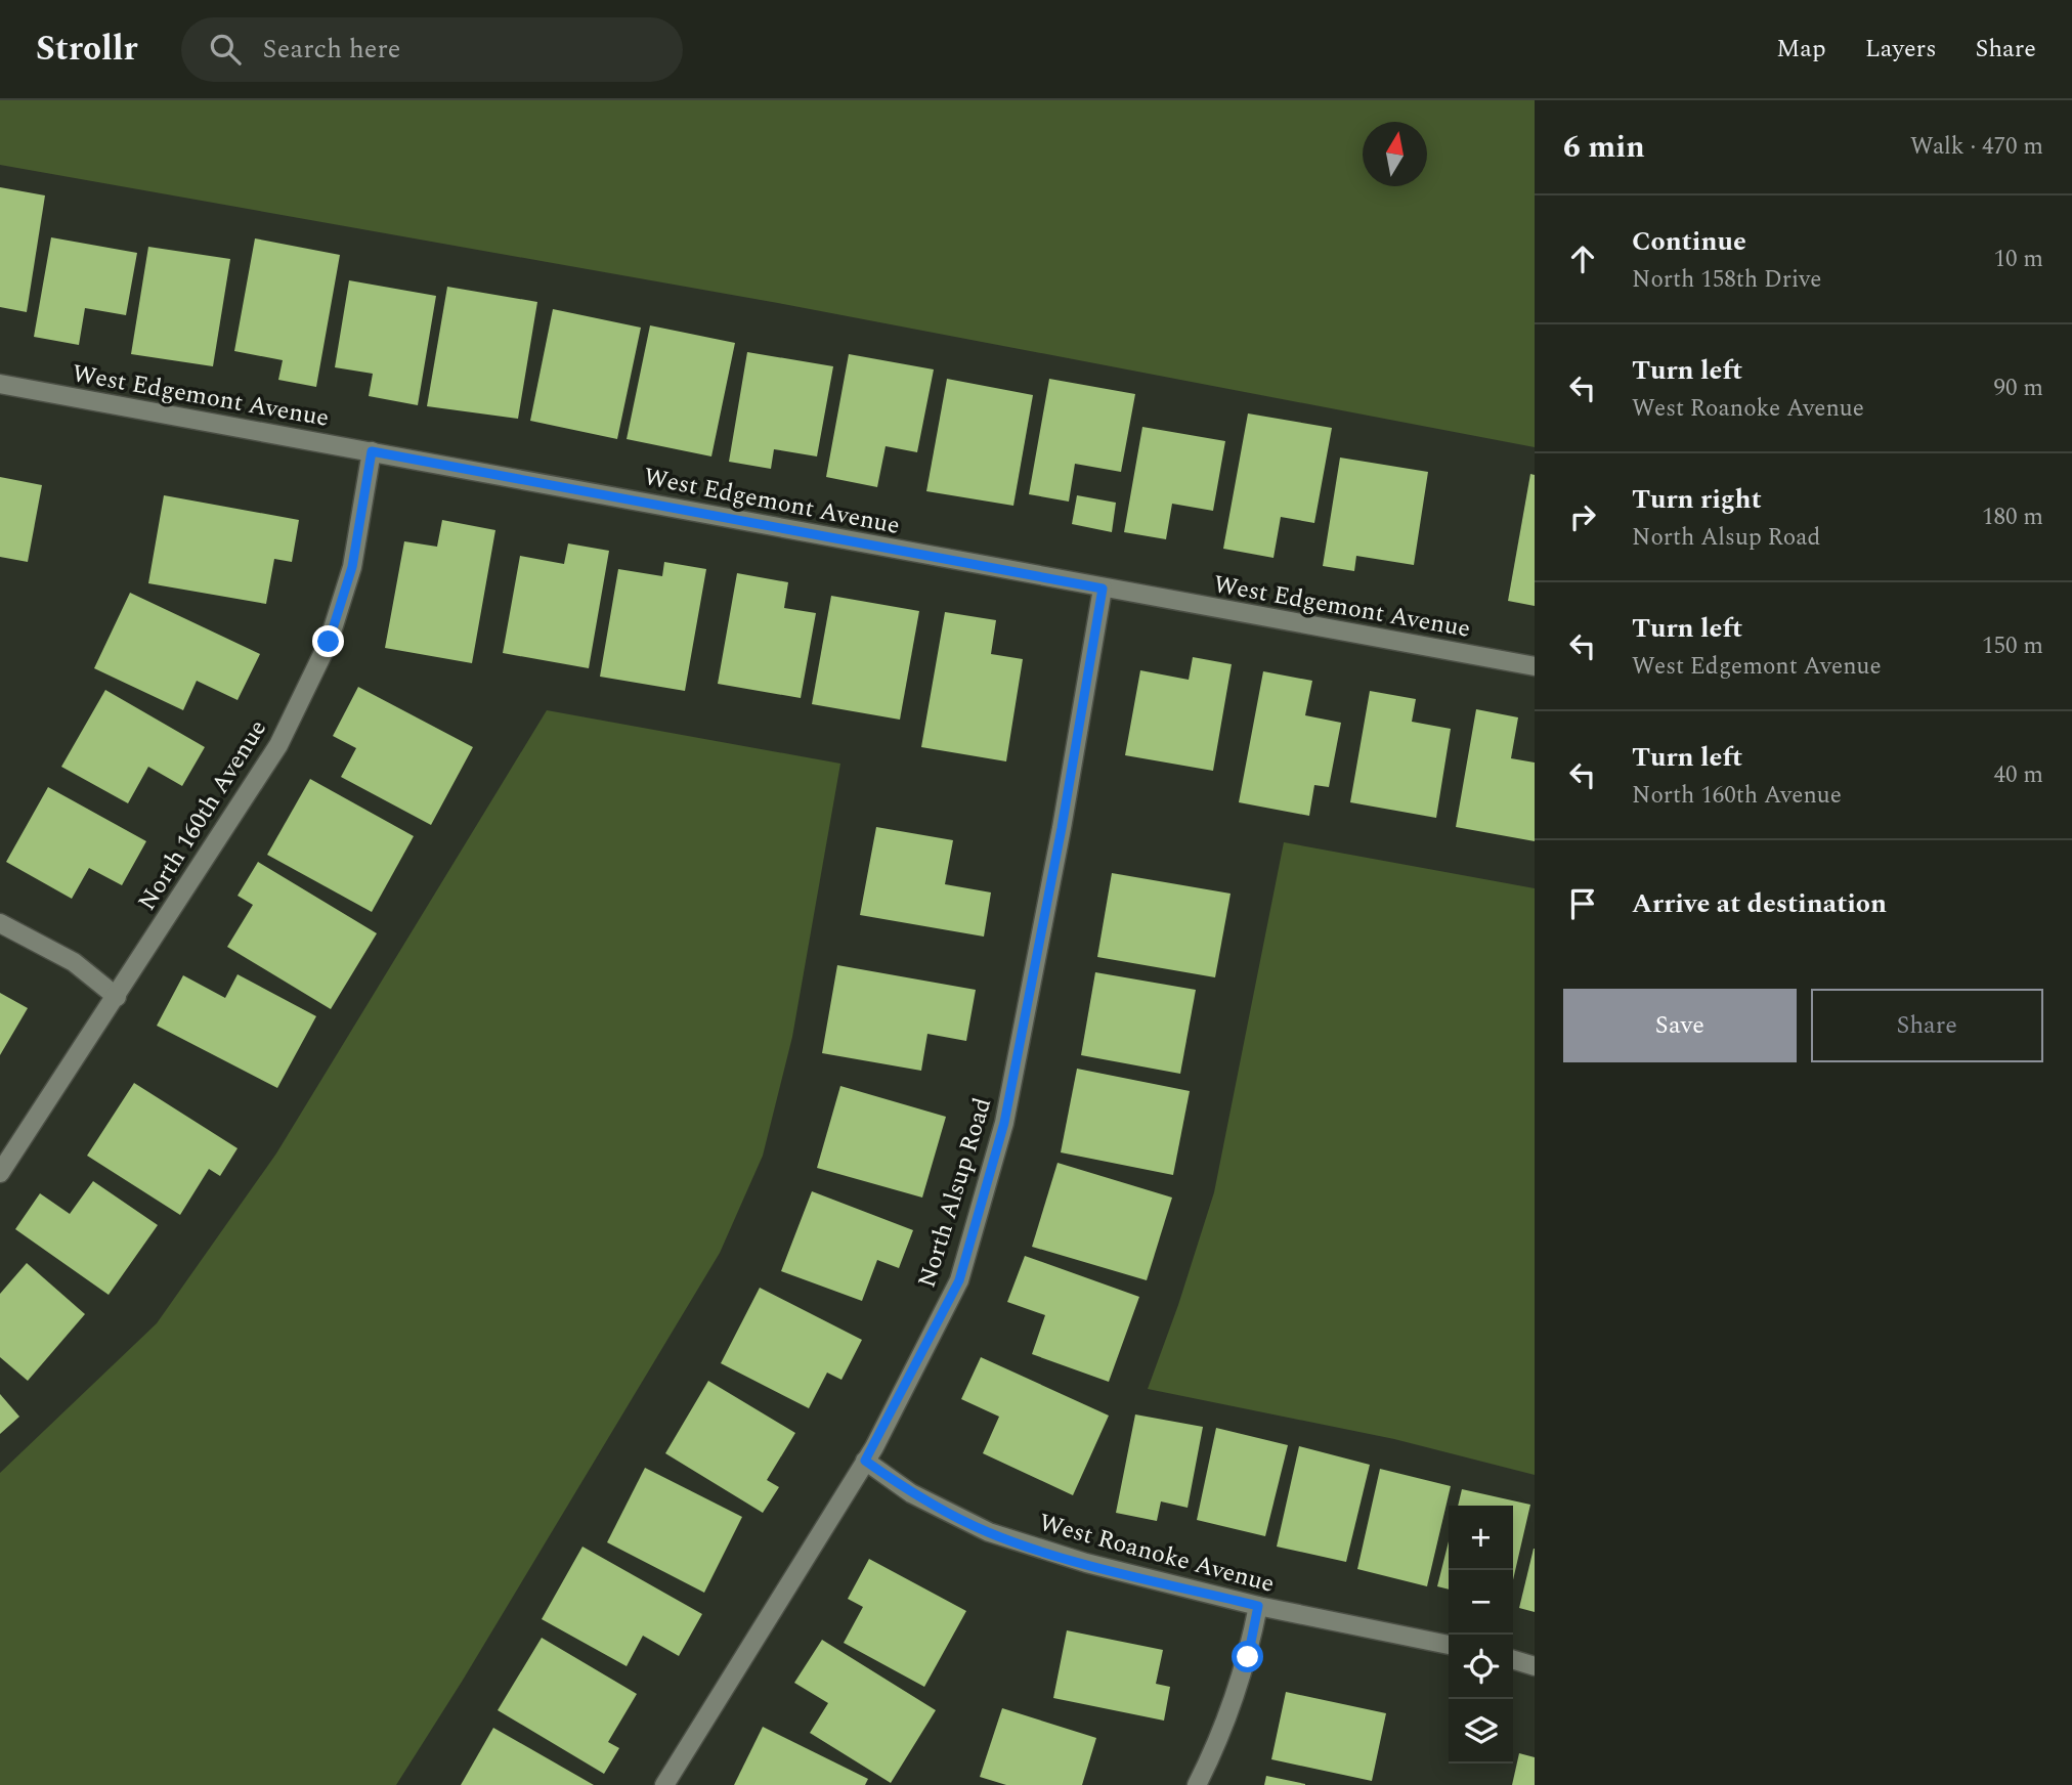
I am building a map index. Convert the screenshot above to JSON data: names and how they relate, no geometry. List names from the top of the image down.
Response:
{
  "streets": {
    "street": [
      "West Edgemont Avenue",
      "North 160th Avenue",
      "North Alsup Road",
      "West Roanoke Avenue"
    ]
  },
  "crossings": [
    ["West Edgemont Avenue", "North 160th Avenue"],
    ["West Edgemont Avenue", "North Alsup Road"],
    ["North Alsup Road", "West Roanoke Avenue"]
  ],
  "north": "top",
  "page": {
    "header": "Strollr",
    "search": "Search here",
    "nav": ["Map", "Layers", "Share"],
    "heading": ["6 min", "Walk · 470 m"],
    "list": [
      ["Continue", "North 158th Drive", "10 m"],
      ["Turn left", "West Roanoke Avenue", "90 m"],
      ["Turn right", "North Alsup Road", "180 m"],
      ["Turn left", "West Edgemont Avenue", "150 m"],
      ["Turn left", "North 160th Avenue", "40 m"],
      "Arrive at destination"
    ],
    "buttons": ["Save", "Share"],
    "map_buttons": ["+", "−"]
  }
}
